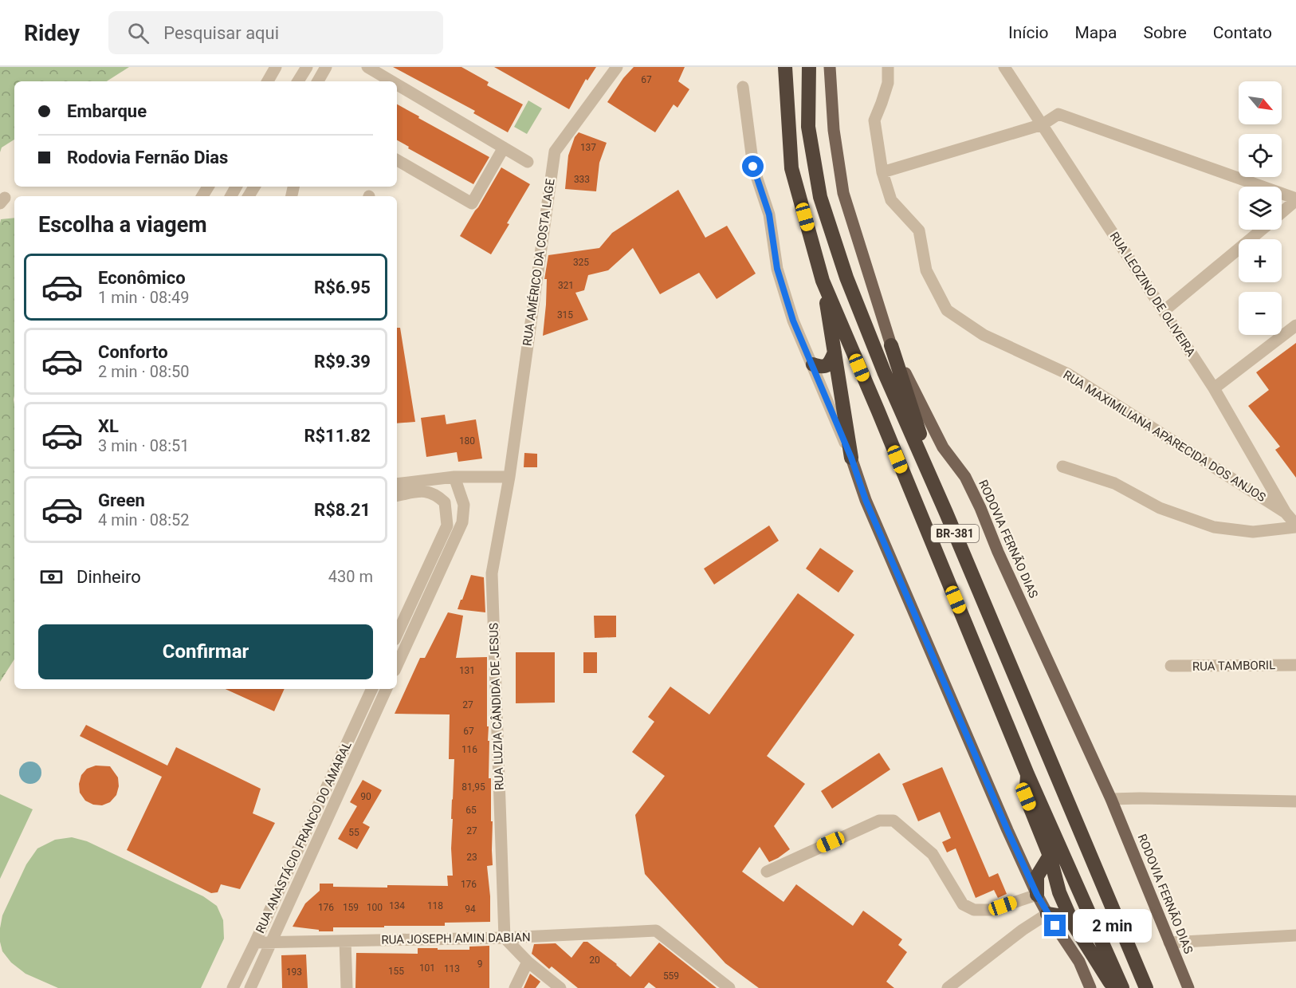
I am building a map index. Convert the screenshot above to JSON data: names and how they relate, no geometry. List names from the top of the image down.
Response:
{
  "streets": {
    "highway": ["BR-381"],
    "main road": ["RODOVIA FERNÃO DIAS"],
    "street": [
      "RUA AMÉRICO DA COSTA LAGE",
      "RUA LEOZINO DE OLIVEIRA",
      "RUA MAXIMILIANA APARECIDA DOS ANJOS",
      "RUA TAMBORIL",
      "RUA LUZIA CÂNDIDA DE JESUS",
      "RUA ANASTÁCIO FRANCO DO AMARAL",
      "RUA JOSEPH AMIN DABIAN"
    ]
  },
  "crossings": [
    ["RUA AMÉRICO DA COSTA LAGE", "RUA LUZIA CÂNDIDA DE JESUS"],
    ["RUA LEOZINO DE OLIVEIRA", "RUA MAXIMILIANA APARECIDA DOS ANJOS"],
    ["RUA LUZIA CÂNDIDA DE JESUS", "RUA JOSEPH AMIN DABIAN"],
    ["RUA ANASTÁCIO FRANCO DO AMARAL", "RUA JOSEPH AMIN DABIAN"]
  ],
  "house_numbers": [
    "67",
    "137",
    "333",
    "325",
    "321",
    "315",
    "180",
    "131",
    "27",
    "67",
    "116",
    "81,95",
    "90",
    "65",
    "27",
    "55",
    "23",
    "176",
    "134",
    "118",
    "176",
    "159",
    "100",
    "94",
    "20",
    "9",
    "101",
    "113",
    "155",
    "193",
    "559"
  ],
  "north": "bottom right",
  "page": {
    "header": "Ridey",
    "search": "Pesquisar aqui",
    "nav": [
      "Início",
      "Mapa",
      "Sobre",
      "Contato"
    ],
    "map_buttons": ["+", "−"],
    "banner": ["Embarque", "Rodovia Fernão Dias"],
    "heading": "Escolha a viagem",
    "list": [
      {
        "name": "Econômico",
        "note": "1 min · 08:49",
        "value": "R$6.95"
      },
      {
        "name": "Conforto",
        "note": "2 min · 08:50",
        "value": "R$9.39"
      },
      {
        "name": "XL",
        "note": "3 min · 08:51",
        "value": "R$11.82"
      },
      {
        "name": "Green",
        "note": "4 min · 08:52",
        "value": "R$8.21"
      }
    ],
    "pay": ["Dinheiro", "430 m"],
    "buttons": "Confirmar",
    "bubble": "2 min"
  }
}
